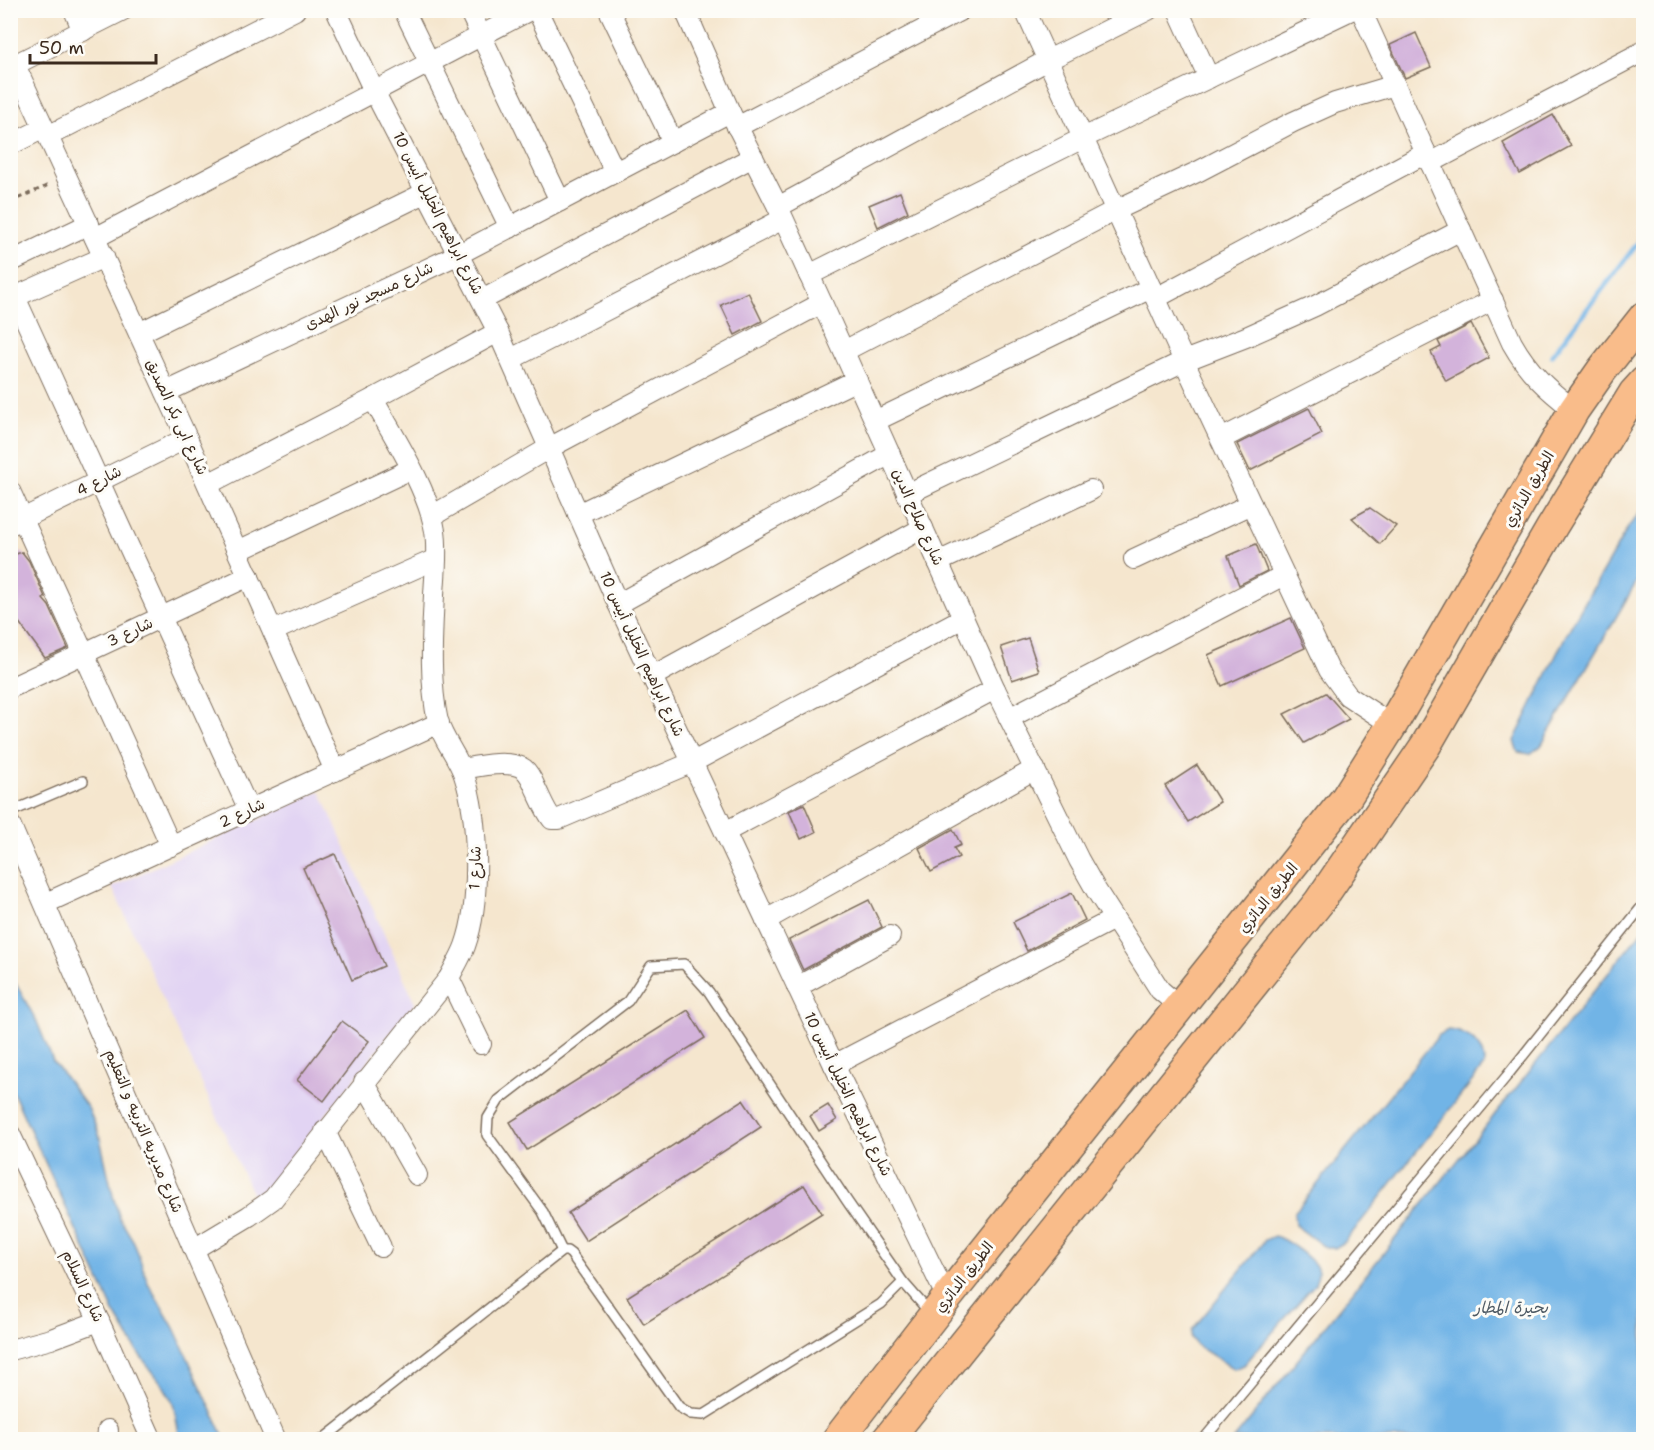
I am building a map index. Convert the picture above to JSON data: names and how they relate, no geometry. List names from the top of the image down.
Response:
{
  "streets": {
    "main road": ["الطريق الدائري"],
    "street": [
      "شارع ابراهيم الخليل أبيس 10",
      "شارع مسجد نور الهدى",
      "شارع ابى بكر الصديق",
      "شارع 4",
      "شارع صلاح الدين",
      "شارع 3",
      "شارع 2",
      "شارع 1",
      "شارع مديريه التربيه و التعليم",
      "شارع السلام"
    ]
  },
  "crossings": [
    ["شارع ابراهيم الخليل أبيس 10", "شارع مسجد نور الهدى"],
    ["شارع ابراهيم الخليل أبيس 10", "الطريق الدائري"],
    ["شارع مسجد نور الهدى", "شارع ابى بكر الصديق"],
    ["شارع مسجد نور الهدى", "شارع صلاح الدين"],
    ["شارع ابى بكر الصديق", "شارع 4"],
    ["شارع ابى بكر الصديق", "شارع 3"],
    ["شارع ابى بكر الصديق", "شارع 2"],
    ["الطريق الدائري", "شارع صلاح الدين"],
    ["شارع 2", "شارع 1"],
    ["شارع 2", "شارع مديريه التربيه و التعليم"],
    ["شارع 1", "شارع مديريه التربيه و التعليم"]
  ],
  "water": ["بحيرة المطار"],
  "scale_bar": "50 m"
}
